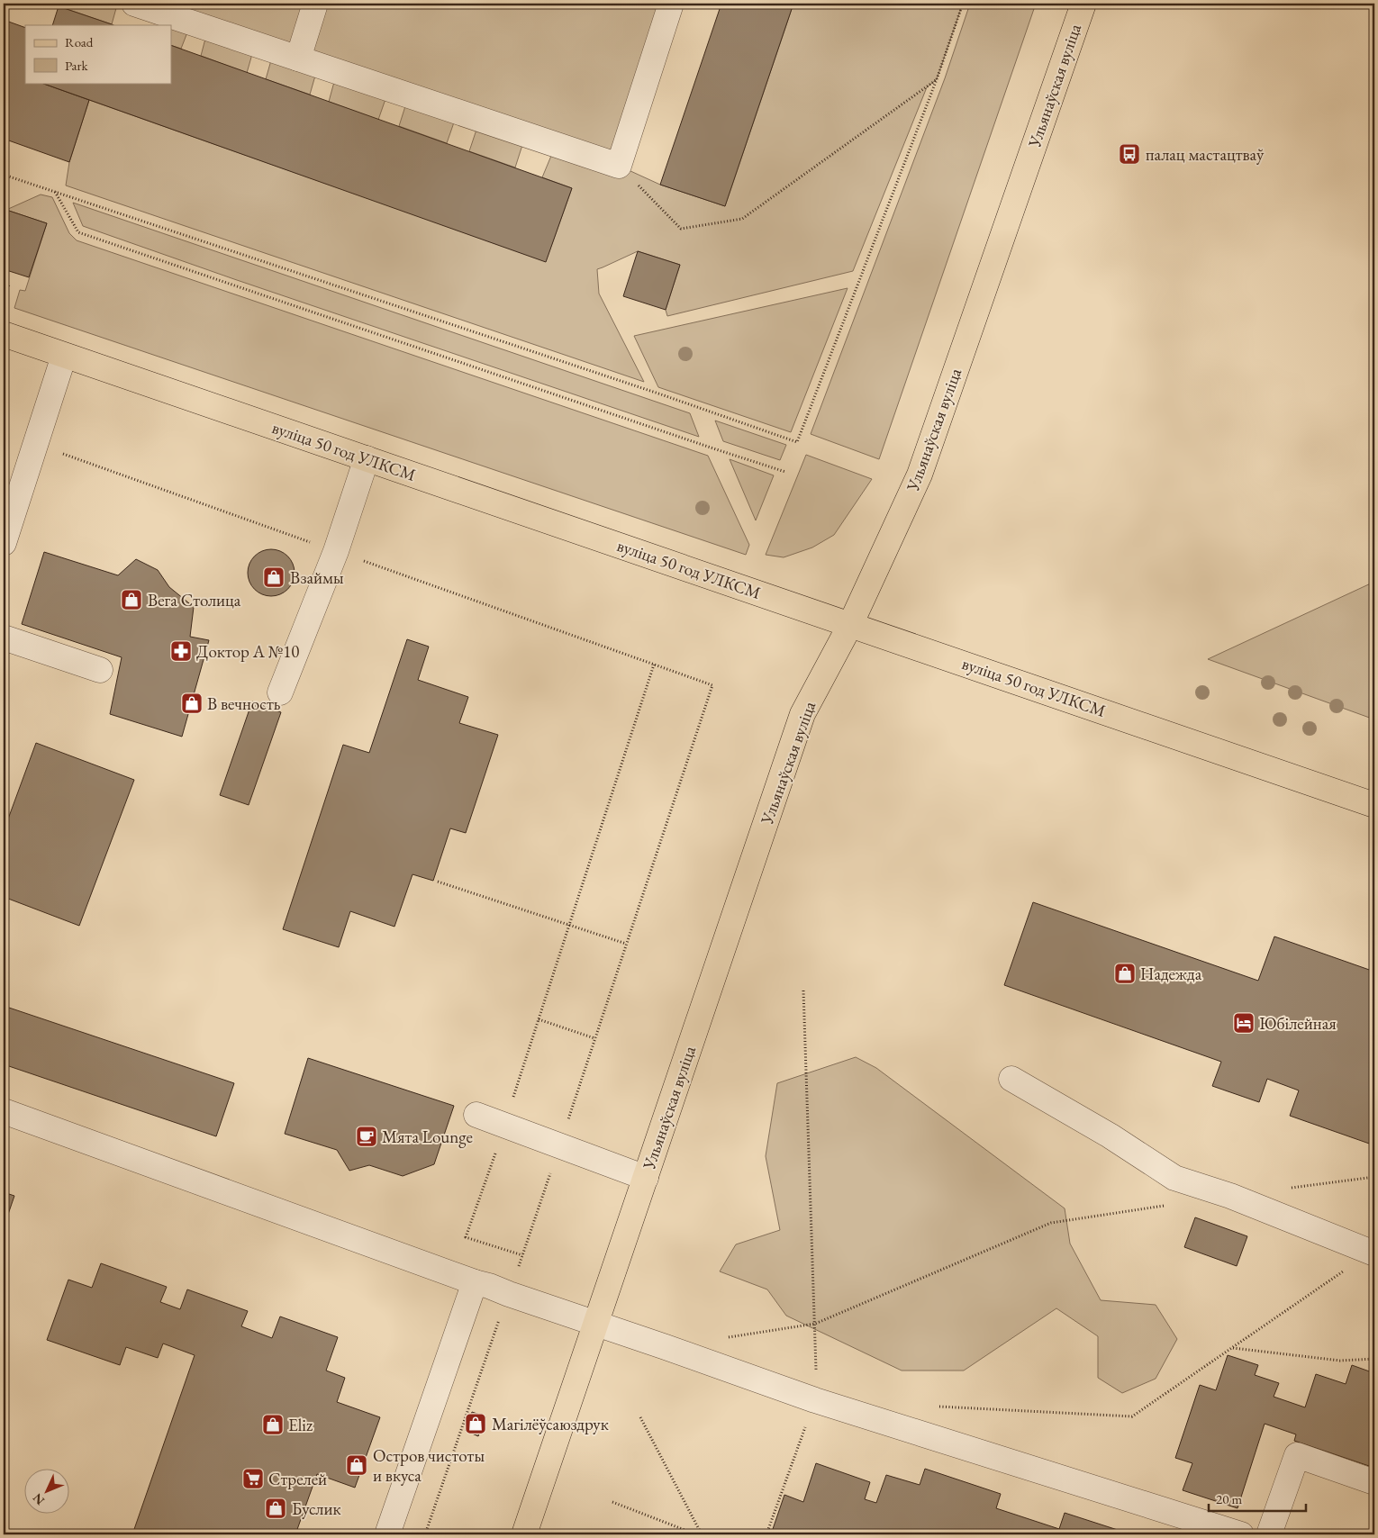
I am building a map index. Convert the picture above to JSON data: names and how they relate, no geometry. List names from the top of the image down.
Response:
{
  "streets": {
    "main road": ["Ульянаўская вуліца", "вуліца 50 год УЛКСМ"]
  },
  "crossings": [
    ["Ульянаўская вуліца", "вуліца 50 год УЛКСМ"]
  ],
  "places": {
    "bus stop": ["палац мастацтваў"],
    "shop": [
      "Взаймы",
      "Вега Столица",
      "В вечность",
      "Надежда",
      "Магілёўсаюздрук",
      "Eliz",
      "Остров чистоты и вкуса",
      "Буслик"
    ],
    "pharmacy": ["Доктор А №10"],
    "hotel": ["Юбілейная"],
    "cafe": ["Мята Lounge"],
    "supermarket": ["Стрелей"]
  },
  "legend": ["Road", "Park"],
  "scale_bar": "20 m",
  "north": "bottom left"
}
